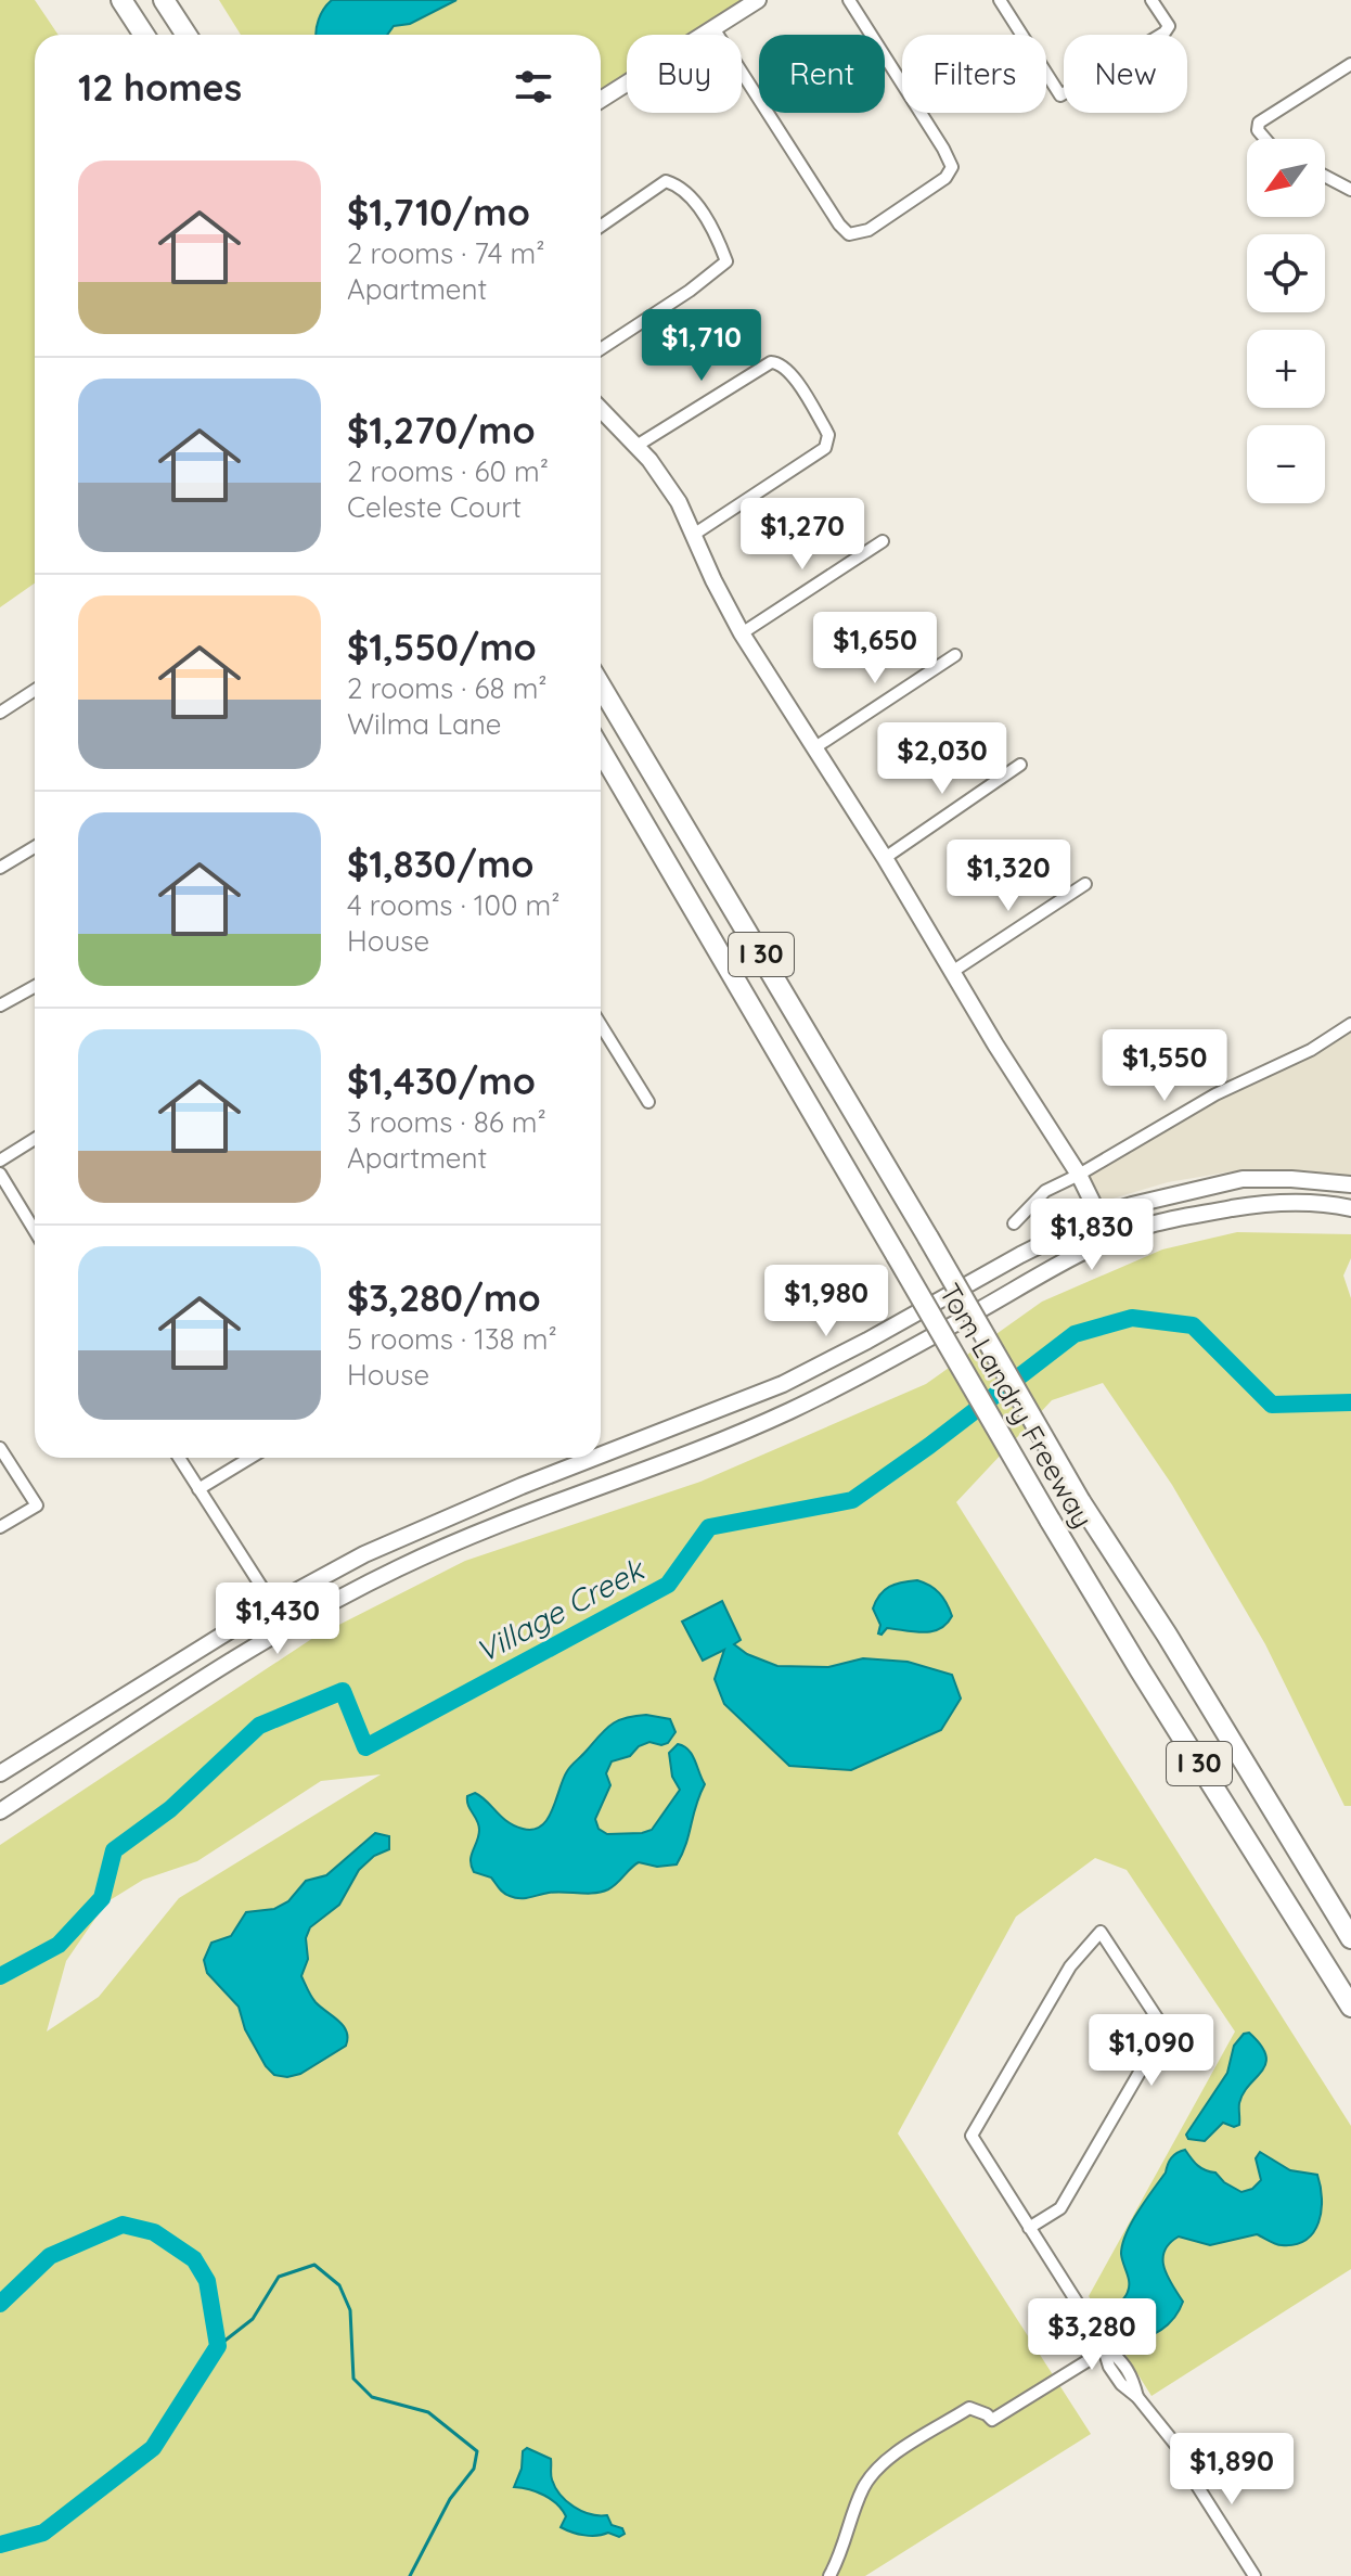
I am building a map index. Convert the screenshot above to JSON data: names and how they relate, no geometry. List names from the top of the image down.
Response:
{
  "streets": {
    "highway": ["I 30", "Tom Landry Freeway"]
  },
  "water": ["Village Creek"],
  "north": "bottom left",
  "page": {
    "chip": [
      "Buy",
      "Rent",
      "Filters",
      "New"
    ],
    "heading": "12 homes",
    "map_buttons": ["+", "−"],
    "list": [
      {
        "name": "$1,710/mo",
        "note": "2 rooms · 74 m² · Apartment"
      },
      {
        "name": "$1,270/mo",
        "note": "2 rooms · 60 m² · Celeste Court"
      },
      {
        "name": "$1,550/mo",
        "note": "2 rooms · 68 m² · Wilma Lane"
      },
      {
        "name": "$1,830/mo",
        "note": "4 rooms · 100 m² · House"
      },
      {
        "name": "$1,430/mo",
        "note": "3 rooms · 86 m² · Apartment"
      },
      {
        "name": "$3,280/mo",
        "note": "5 rooms · 138 m² · House"
      }
    ],
    "price": [
      "$1,710",
      "$1,270",
      "$1,650",
      "$2,030",
      "$1,320",
      "$1,550",
      "$1,830",
      "$1,980",
      "$1,430",
      "$1,090",
      "$3,280",
      "$1,890"
    ]
  }
}
